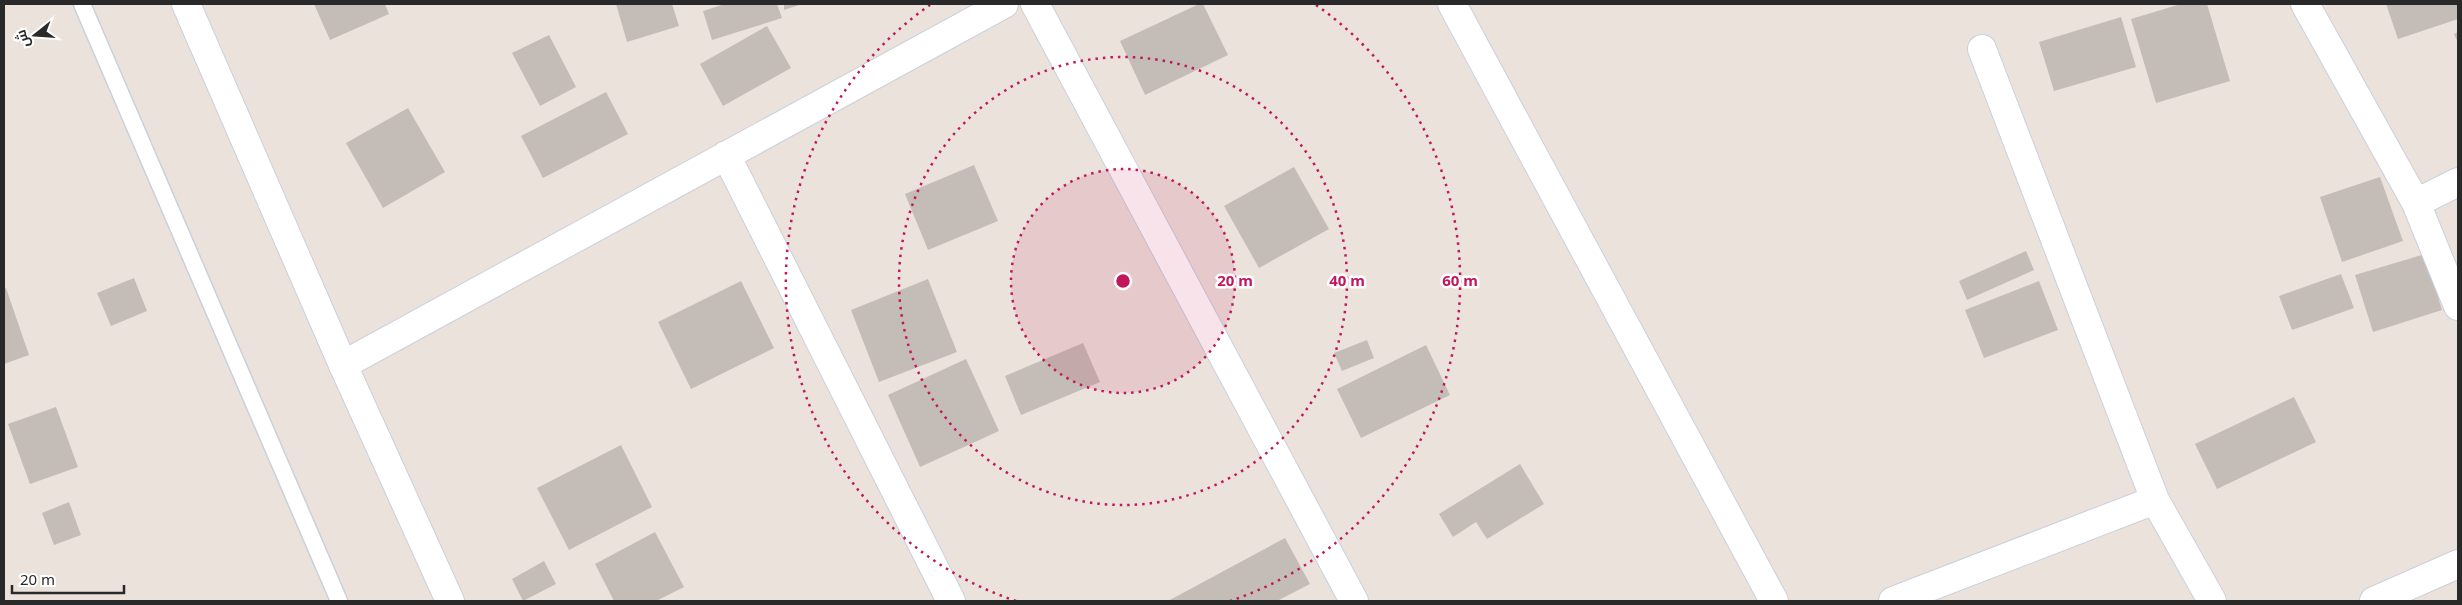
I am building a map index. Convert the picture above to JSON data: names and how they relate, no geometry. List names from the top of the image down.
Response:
{
  "scale_bar": "20 m",
  "north": "left",
  "rings": ["20 m", "40 m", "60 m"]
}
